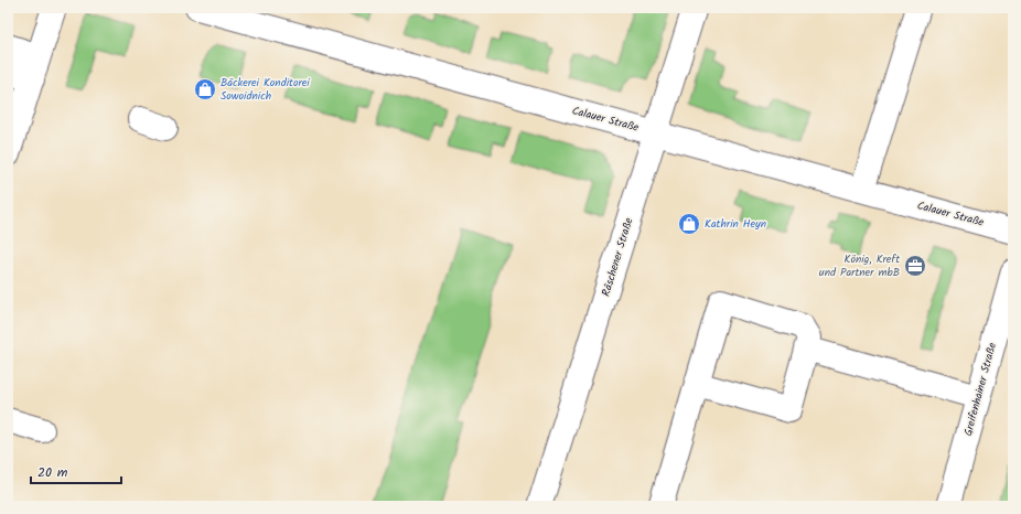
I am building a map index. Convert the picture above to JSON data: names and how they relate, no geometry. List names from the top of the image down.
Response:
{
  "streets": {
    "street": ["Calauer Straße", "Räschener Straße", "Greifenhainer Straße"]
  },
  "crossings": [
    ["Calauer Straße", "Räschener Straße"]
  ],
  "places": {
    "shop": ["Bäckerei Konditorei Sowoidnich", "Kathrin Heyn"],
    "office": ["König, Kreft und Partner mbB"]
  },
  "scale_bar": "20 m"
}
